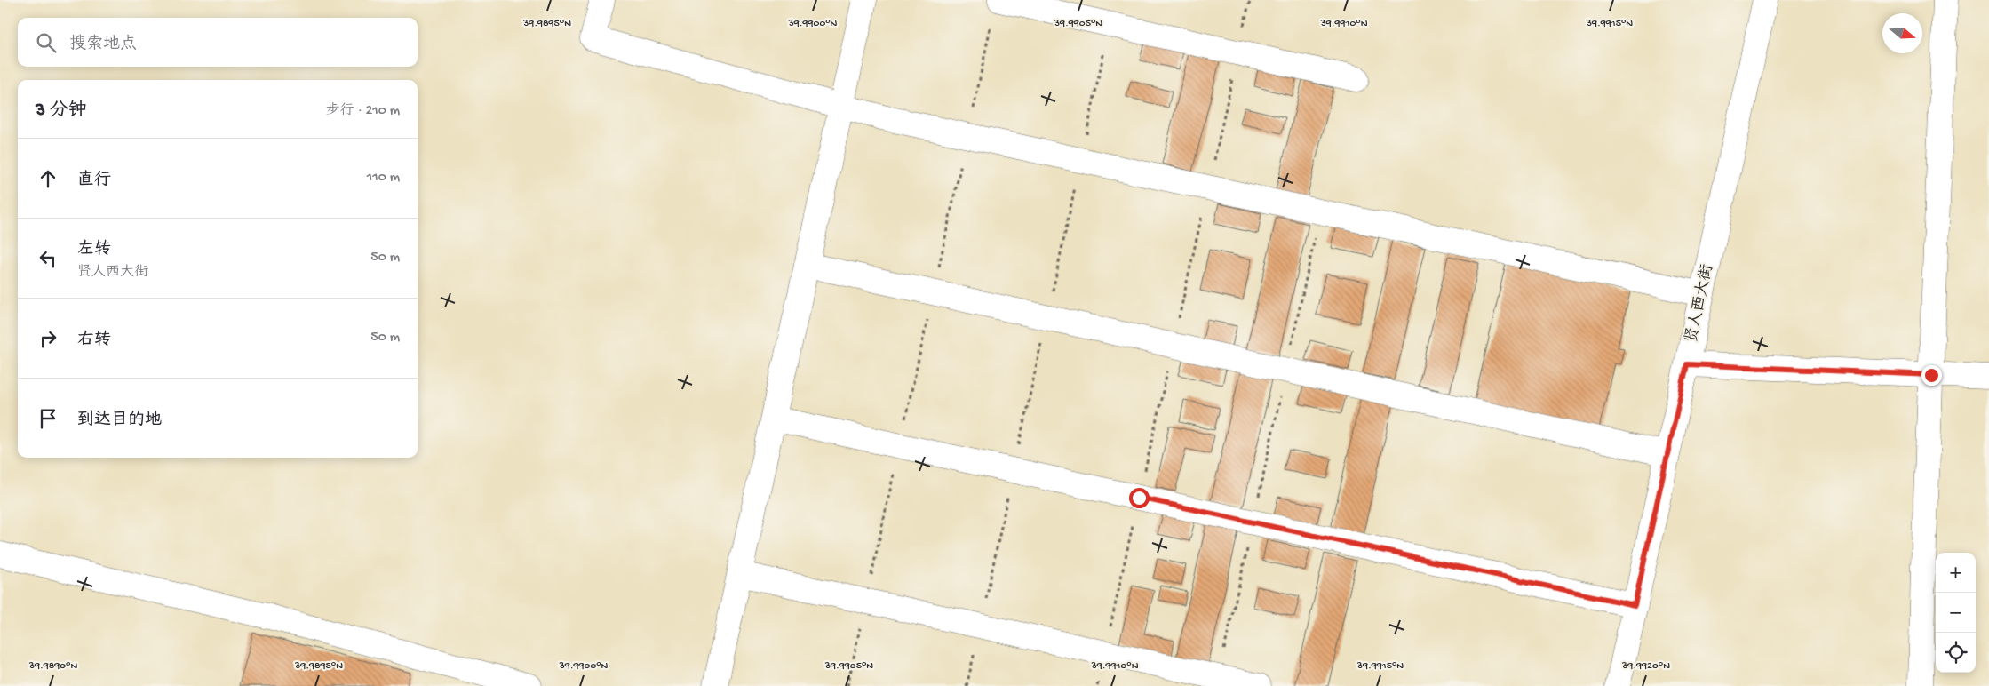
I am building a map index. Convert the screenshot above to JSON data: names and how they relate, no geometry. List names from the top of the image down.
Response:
{
  "streets": {
    "street": ["贤人西大街"]
  },
  "north": "right",
  "page": {
    "search": "搜索地点",
    "heading": ["3 分钟", "步行 · 210 m"],
    "list": [
      ["直行", "110 m"],
      ["左转", "贤人西大街", "50 m"],
      ["右转", "50 m"],
      "到达目的地"
    ],
    "map_buttons": ["+", "−"]
  },
  "coordinates": [
    "39.9895°N",
    "39.9900°N",
    "39.9905°N",
    "39.9910°N",
    "39.9915°N",
    "39.9890°N",
    "39.9920°N"
  ]
}
